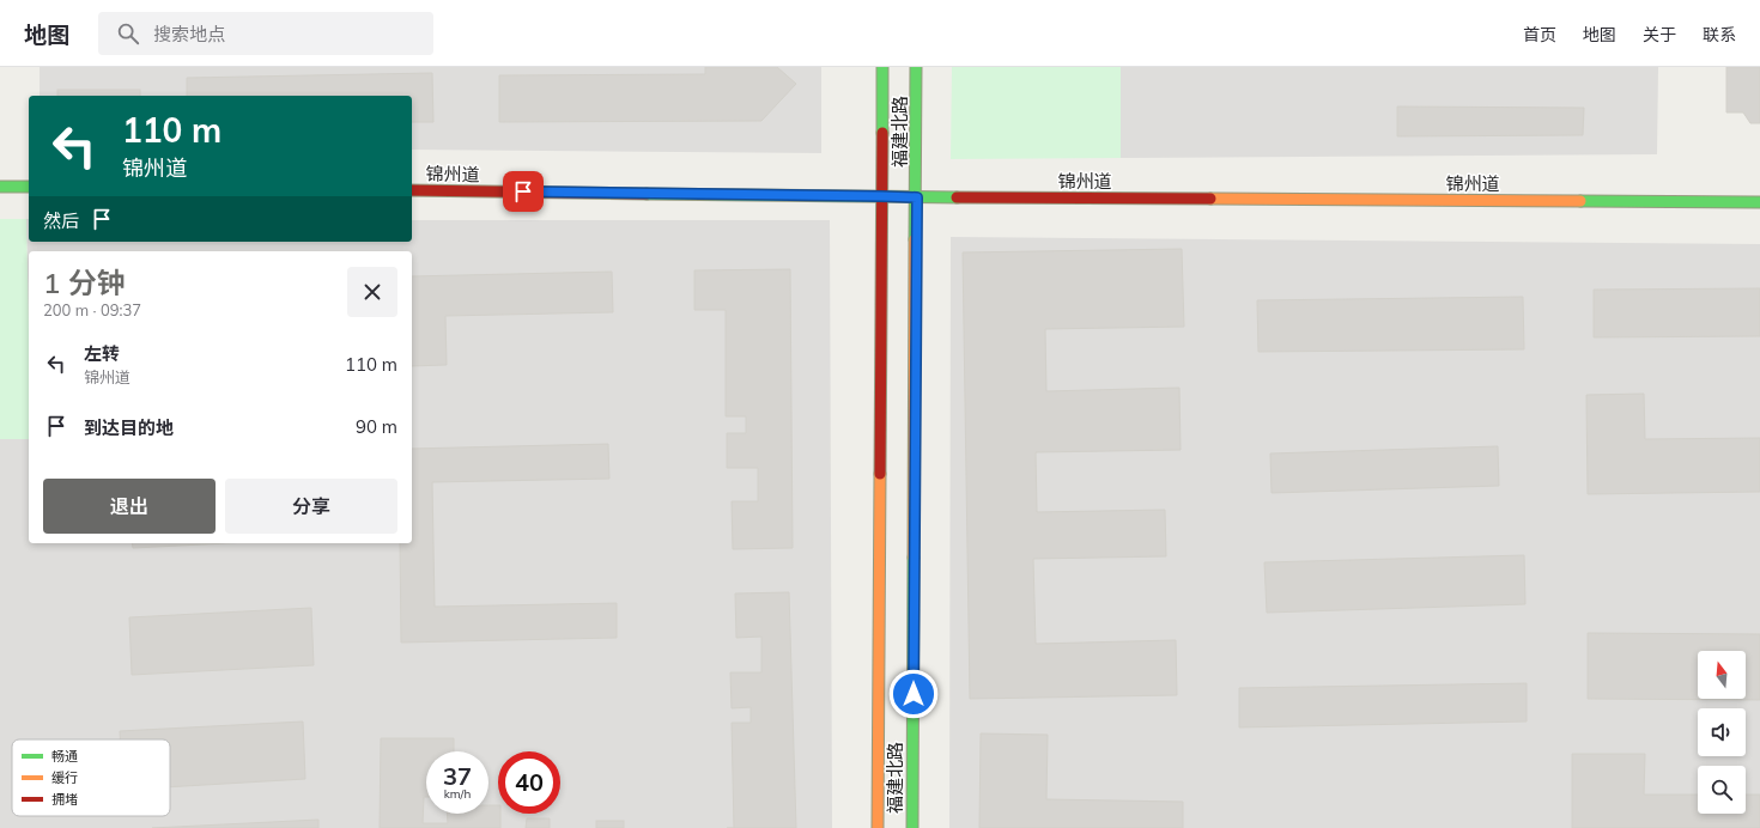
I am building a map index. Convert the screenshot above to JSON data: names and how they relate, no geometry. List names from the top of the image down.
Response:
{
  "streets": {
    "street": ["福建北路", "锦州道"]
  },
  "crossings": [
    ["福建北路", "锦州道"]
  ],
  "legend": ["畅通", "缓行", "拥堵"],
  "north": "top",
  "page": {
    "header": "地图",
    "search": "搜索地点",
    "nav": [
      "首页",
      "地图",
      "关于",
      "联系"
    ],
    "turn": ["110 m", "锦州道"],
    "then": "然后",
    "heading": ["1 分钟", "200 m · 09:37"],
    "list": [
      {
        "name": "左转",
        "note": "锦州道",
        "value": "110 m"
      },
      {
        "name": "到达目的地",
        "value": "90 m"
      }
    ],
    "buttons": ["退出", "分享"],
    "speed": "37 km/h",
    "limit": "40"
  }
}
